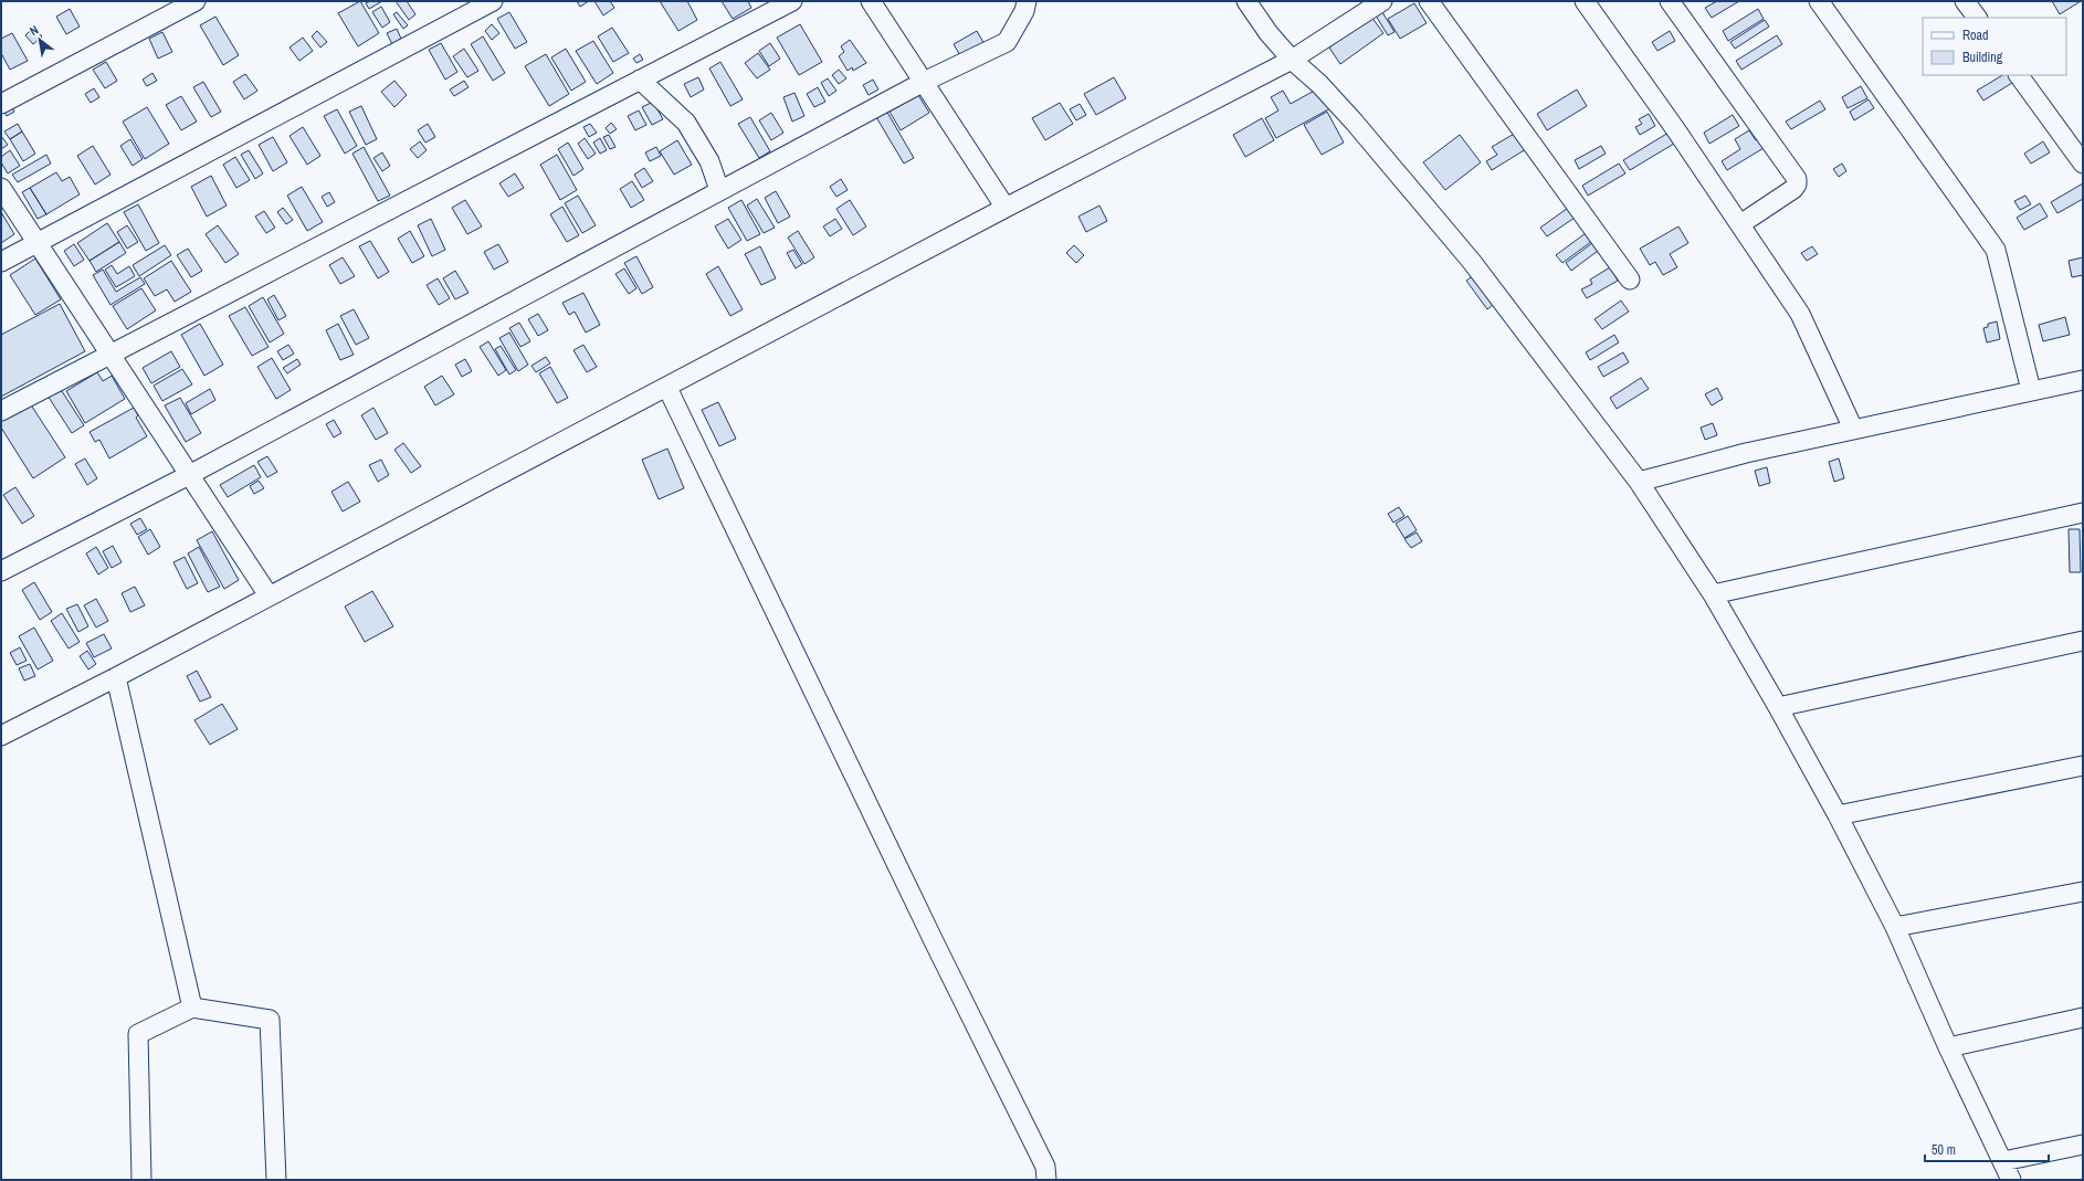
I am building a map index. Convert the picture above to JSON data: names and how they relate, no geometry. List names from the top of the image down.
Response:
{
  "legend": ["Road", "Building"],
  "scale_bar": "50 m",
  "north": "top left"
}
